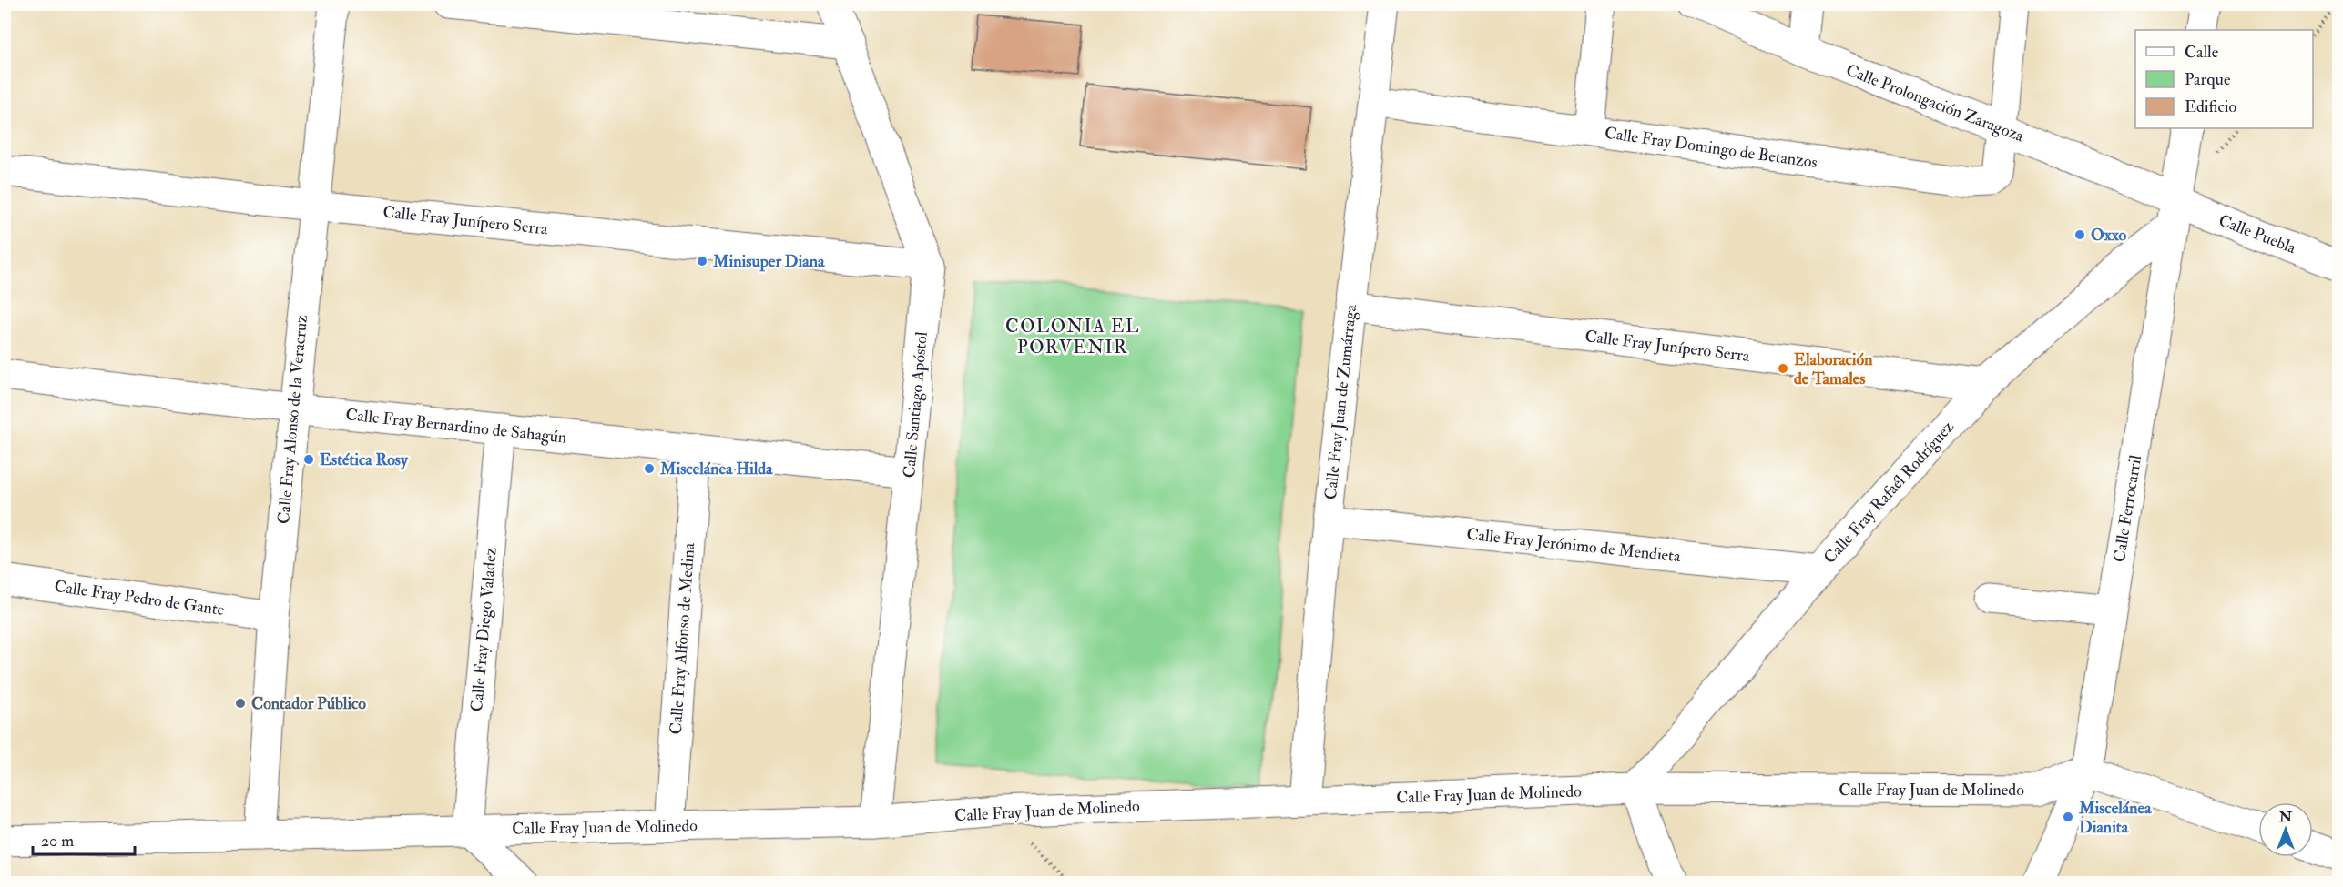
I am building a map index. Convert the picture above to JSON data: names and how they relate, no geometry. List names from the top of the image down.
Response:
{
  "streets": {
    "street": [
      "Calle Prolongación Zaragoza",
      "Calle Fray Domingo de Betanzos",
      "Calle Fray Junípero Serra",
      "Calle Puebla",
      "Calle Fray Juan de Zumárraga",
      "Calle Santiago Apóstol",
      "Calle Fray Alonso de la Veracruz",
      "Calle Fray Bernardino de Sahagún",
      "Calle Fray Rafaél Rodríguez",
      "Calle Ferrocarril",
      "Calle Fray Jerónimo de Mendieta",
      "Calle Fray Pedro de Gante",
      "Calle Fray Diego Valadez",
      "Calle Fray Alfonso de Medina",
      "Calle Fray Juan de Molinedo"
    ]
  },
  "crossings": [
    ["Calle Prolongación Zaragoza", "Calle Fray Domingo de Betanzos"],
    ["Calle Prolongación Zaragoza", "Calle Puebla"],
    ["Calle Prolongación Zaragoza", "Calle Fray Rafaél Rodríguez"],
    ["Calle Prolongación Zaragoza", "Calle Ferrocarril"],
    ["Calle Fray Domingo de Betanzos", "Calle Fray Juan de Zumárraga"],
    ["Calle Fray Junípero Serra", "Calle Fray Juan de Zumárraga"],
    ["Calle Fray Junípero Serra", "Calle Santiago Apóstol"],
    ["Calle Fray Junípero Serra", "Calle Fray Alonso de la Veracruz"],
    ["Calle Fray Junípero Serra", "Calle Fray Rafaél Rodríguez"],
    ["Calle Puebla", "Calle Fray Rafaél Rodríguez"],
    ["Calle Puebla", "Calle Ferrocarril"],
    ["Calle Fray Juan de Zumárraga", "Calle Fray Jerónimo de Mendieta"],
    ["Calle Fray Juan de Zumárraga", "Calle Fray Juan de Molinedo"],
    ["Calle Santiago Apóstol", "Calle Fray Bernardino de Sahagún"],
    ["Calle Santiago Apóstol", "Calle Fray Juan de Molinedo"],
    ["Calle Fray Alonso de la Veracruz", "Calle Fray Bernardino de Sahagún"],
    ["Calle Fray Alonso de la Veracruz", "Calle Fray Pedro de Gante"],
    ["Calle Fray Alonso de la Veracruz", "Calle Fray Juan de Molinedo"],
    ["Calle Fray Bernardino de Sahagún", "Calle Fray Diego Valadez"],
    ["Calle Fray Bernardino de Sahagún", "Calle Fray Alfonso de Medina"],
    ["Calle Fray Rafaél Rodríguez", "Calle Ferrocarril"],
    ["Calle Fray Rafaél Rodríguez", "Calle Fray Jerónimo de Mendieta"],
    ["Calle Fray Rafaél Rodríguez", "Calle Fray Juan de Molinedo"],
    ["Calle Ferrocarril", "Calle Fray Juan de Molinedo"],
    ["Calle Fray Diego Valadez", "Calle Fray Juan de Molinedo"],
    ["Calle Fray Alfonso de Medina", "Calle Fray Juan de Molinedo"]
  ],
  "districts": ["COLONIA EL PORVENIR"],
  "places": [
    "Oxxo",
    "Minisuper Diana",
    "Elaboración de Tamales",
    "Estética Rosy",
    "Miscelánea Hilda",
    "Contador Público",
    "Miscelánea Dianita"
  ],
  "legend": ["Calle", "Parque", "Edificio"],
  "scale_bar": "20 m",
  "north": "top"
}
